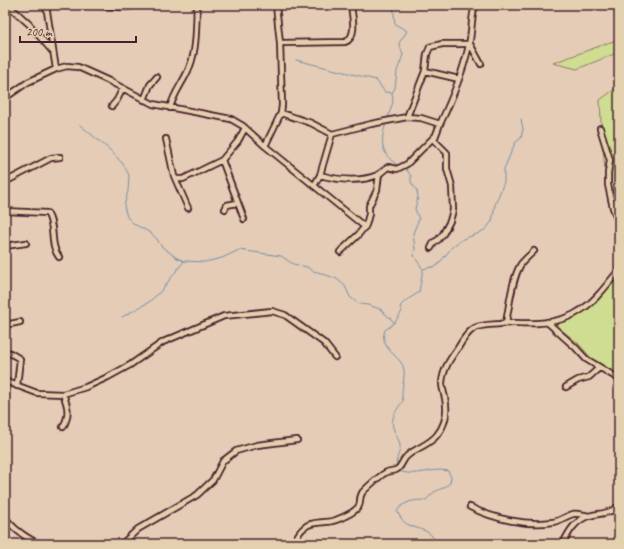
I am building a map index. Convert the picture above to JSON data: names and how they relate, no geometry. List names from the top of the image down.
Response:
{
  "scale_bar": "200 m"
}
